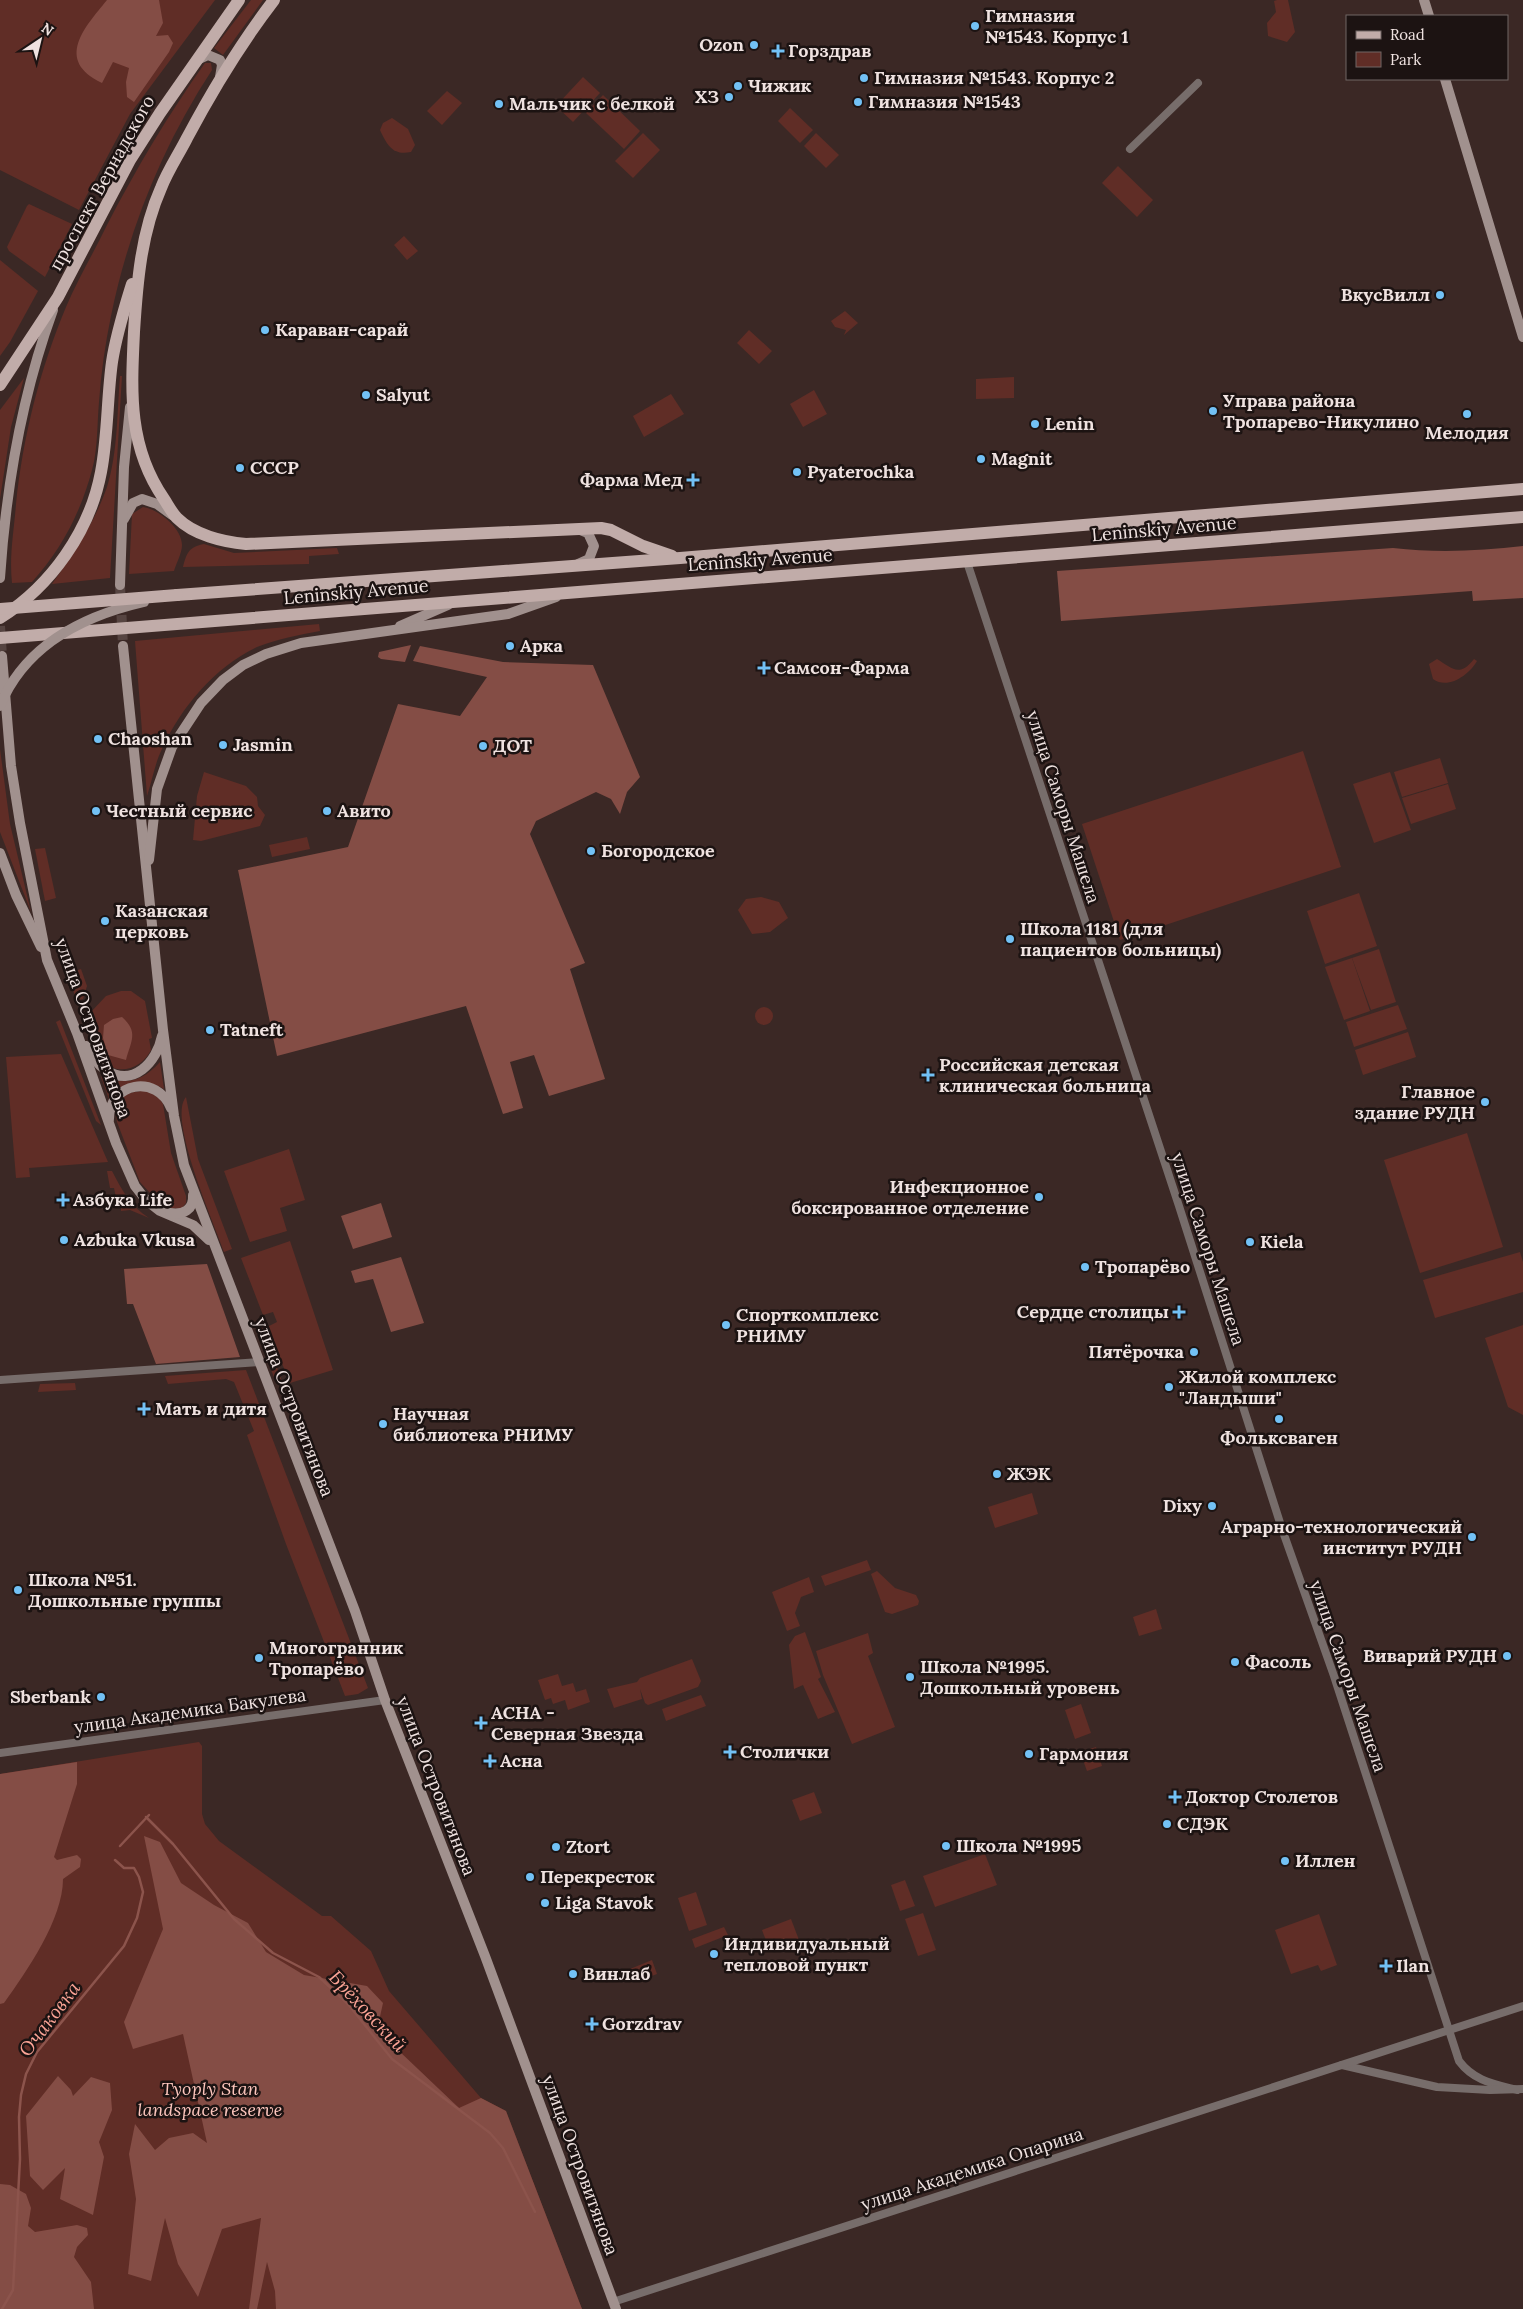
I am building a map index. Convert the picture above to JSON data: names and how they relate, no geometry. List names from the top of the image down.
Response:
{
  "streets": {
    "main road": ["проспект Вернадского", "Leninskiy Avenue", "улица Островитянова"],
    "street": ["улица Саморы Машела", "улица Академика Бакулева", "улица Академика Опарина"]
  },
  "crossings": [
    ["Leninskiy Avenue", "улица Саморы Машела"],
    ["улица Саморы Машела", "улица Академика Опарина"],
    ["улица Островитянова", "улица Академика Бакулева"],
    ["улица Островитянова", "улица Академика Опарина"]
  ],
  "water": ["Брёховский", "Очаковка"],
  "parks": ["Tyoply Stan landspace reserve"],
  "places": {
    "other": [
      "Гимназия №1543. Корпус 1",
      "Ozon",
      "Гимназия №1543. Корпус 2",
      "Чижик",
      "ХЗ",
      "Гимназия №1543",
      "Мальчик с белкой",
      "ВкусВилл",
      "Караван-сарай",
      "Salyut",
      "Управа района Тропарево-Никулино",
      "Мелодия",
      "Lenin",
      "Magnit",
      "СССР",
      "Pyaterochka",
      "Арка",
      "Chaoshan",
      "Jasmin",
      "ДОТ",
      "Честный сервис",
      "Авито",
      "Богородское",
      "Казанская церковь",
      "Школа 1181 (для пациентов больницы)",
      "Tatneft",
      "Главное здание РУДН",
      "Инфекционное боксированное отделение",
      "Azbuka Vkusa",
      "Kiela",
      "Тропарёво",
      "Спорткомплекс РНИМУ",
      "Пятёрочка",
      "Жилой комплекс \"Ландыши\"",
      "Фольксваген",
      "Научная библиотека РНИМУ",
      "ЖЭК",
      "Dixy",
      "Аграрно-технологический институт РУДН",
      "Школа №51. Дошкольные группы",
      "Виварий РУДН",
      "Многогранник Тропарёво",
      "Фасоль",
      "Школа №1995. Дошкольный уровень",
      "Sberbank",
      "Гармония",
      "СДЭК",
      "Школа №1995",
      "Ztort",
      "Иллен",
      "Перекресток",
      "Liga Stavok",
      "Индивидуальный тепловой пункт",
      "Винлаб"
    ],
    "health": [
      "Горздрав",
      "Фарма Мед",
      "Самсон-Фарма",
      "Российская детская клиническая больница",
      "Азбука Life",
      "Сердце столицы",
      "Мать и дитя",
      "АСНА - Северная Звезда",
      "Столички",
      "Асна",
      "Доктор Столетов",
      "Ilan",
      "Gorzdrav"
    ]
  },
  "legend": ["Road", "Park"],
  "north": "top right"
}
